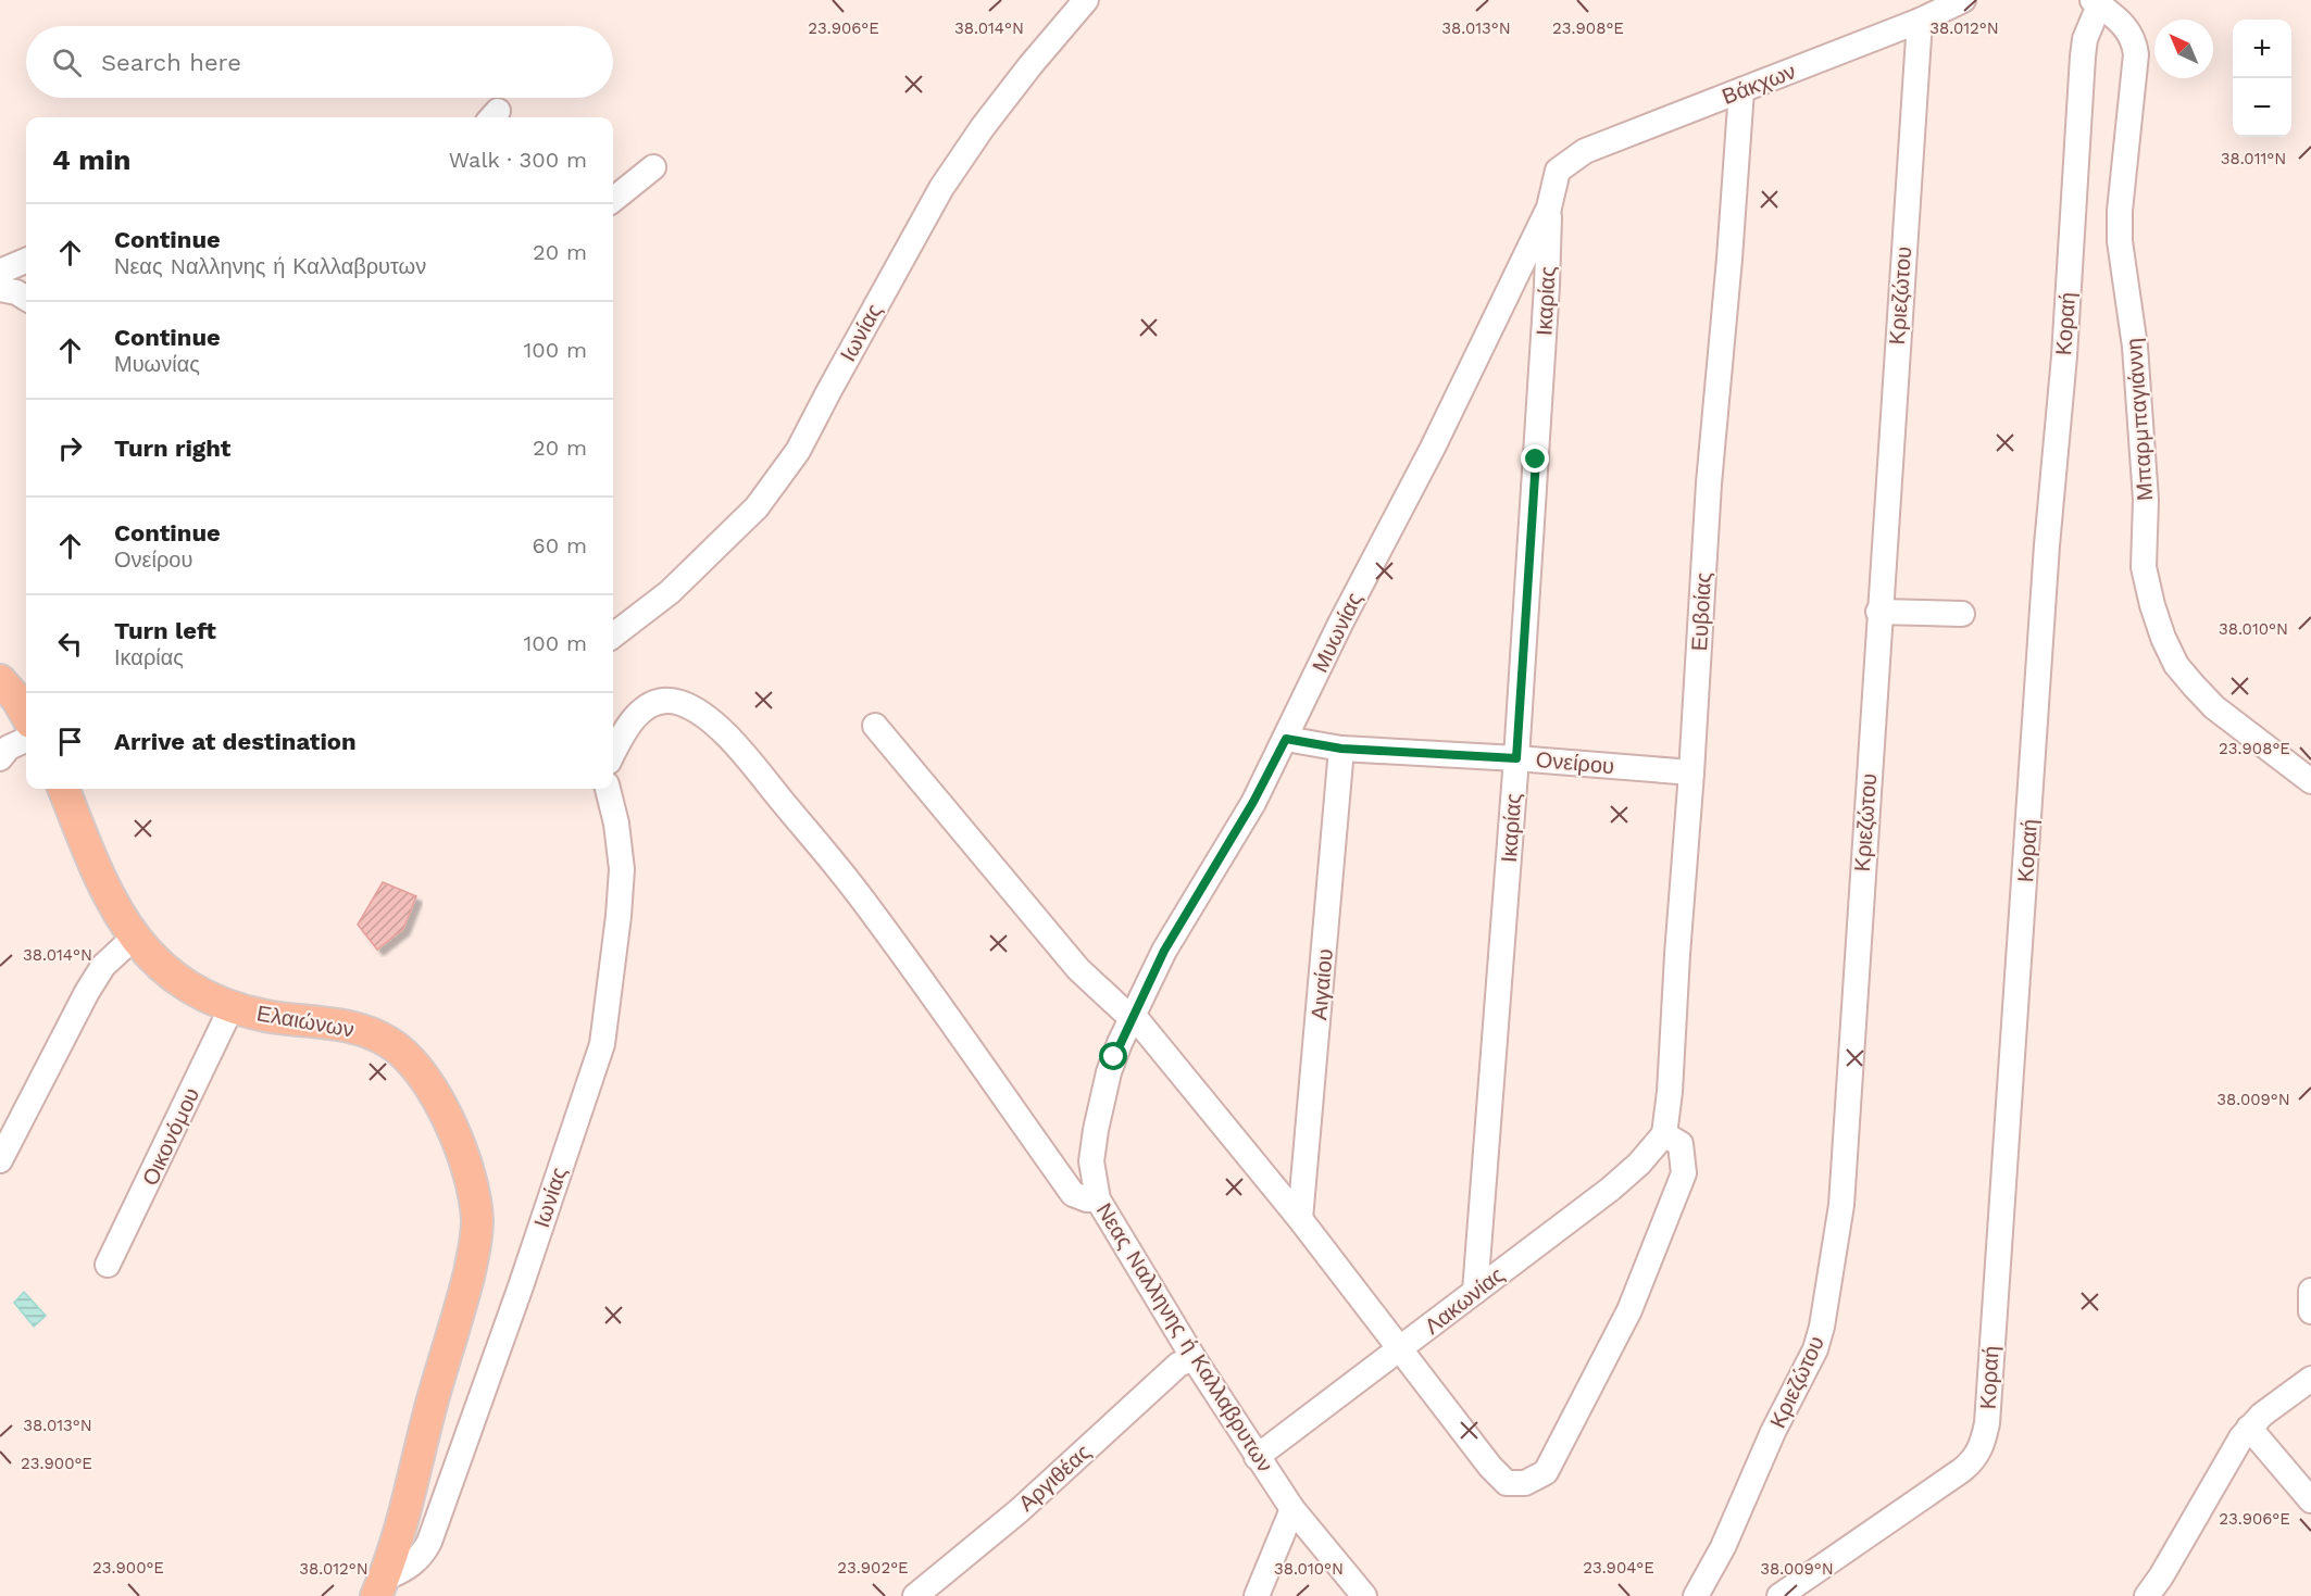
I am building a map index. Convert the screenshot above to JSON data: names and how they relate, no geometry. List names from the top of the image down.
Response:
{
  "streets": {
    "main road": ["Ελαιώνων"],
    "street": [
      "Βάκχων",
      "Κριεζώτου",
      "Ικαρίας",
      "Κοραή",
      "Ιωνίας",
      "Μπαρμπαγιάννη",
      "Ευβοίας",
      "Μυωνίας",
      "Ονείρου",
      "Αιγαίου",
      "Οικονόμου",
      "Λακωνίας",
      "Νεας Nαλληνης ή Καλλαβρυτων",
      "Αργιθέας"
    ]
  },
  "crossings": [
    ["Βάκχων", "Κριεζώτου"],
    ["Βάκχων", "Ευβοίας"],
    ["Βάκχων", "Μυωνίας"],
    ["Ικαρίας", "Μυωνίας"],
    ["Ικαρίας", "Ονείρου"],
    ["Ικαρίας", "Λακωνίας"],
    ["Κοραή", "Μπαρμπαγιάννη"],
    ["Ιωνίας", "Ελαιώνων"],
    ["Ευβοίας", "Ονείρου"],
    ["Ευβοίας", "Λακωνίας"],
    ["Μυωνίας", "Ονείρου"],
    ["Μυωνίας", "Νεας Nαλληνης ή Καλλαβρυτων"],
    ["Ονείρου", "Αιγαίου"],
    ["Ελαιώνων", "Οικονόμου"],
    ["Λακωνίας", "Νεας Nαλληνης ή Καλλαβρυτων"],
    ["Νεας Nαλληνης ή Καλλαβρυτων", "Αργιθέας"]
  ],
  "north": "top left",
  "page": {
    "map_buttons": ["+", "−"],
    "search": "Search here",
    "heading": ["4 min", "Walk · 300 m"],
    "list": [
      ["Continue", "Νεας Nαλληνης ή Καλλαβρυτων", "20 m"],
      ["Continue", "Μυωνίας", "100 m"],
      ["Turn right", "20 m"],
      ["Continue", "Ονείρου", "60 m"],
      ["Turn left", "Ικαρίας", "100 m"],
      "Arrive at destination"
    ]
  },
  "coordinates": [
    "38.014°N",
    "38.013°N",
    "38.012°N",
    "23.908°E",
    "23.906°E",
    "38.011°N",
    "38.010°N",
    "38.009°N",
    "23.900°E",
    "23.902°E",
    "23.904°E"
  ]
}
